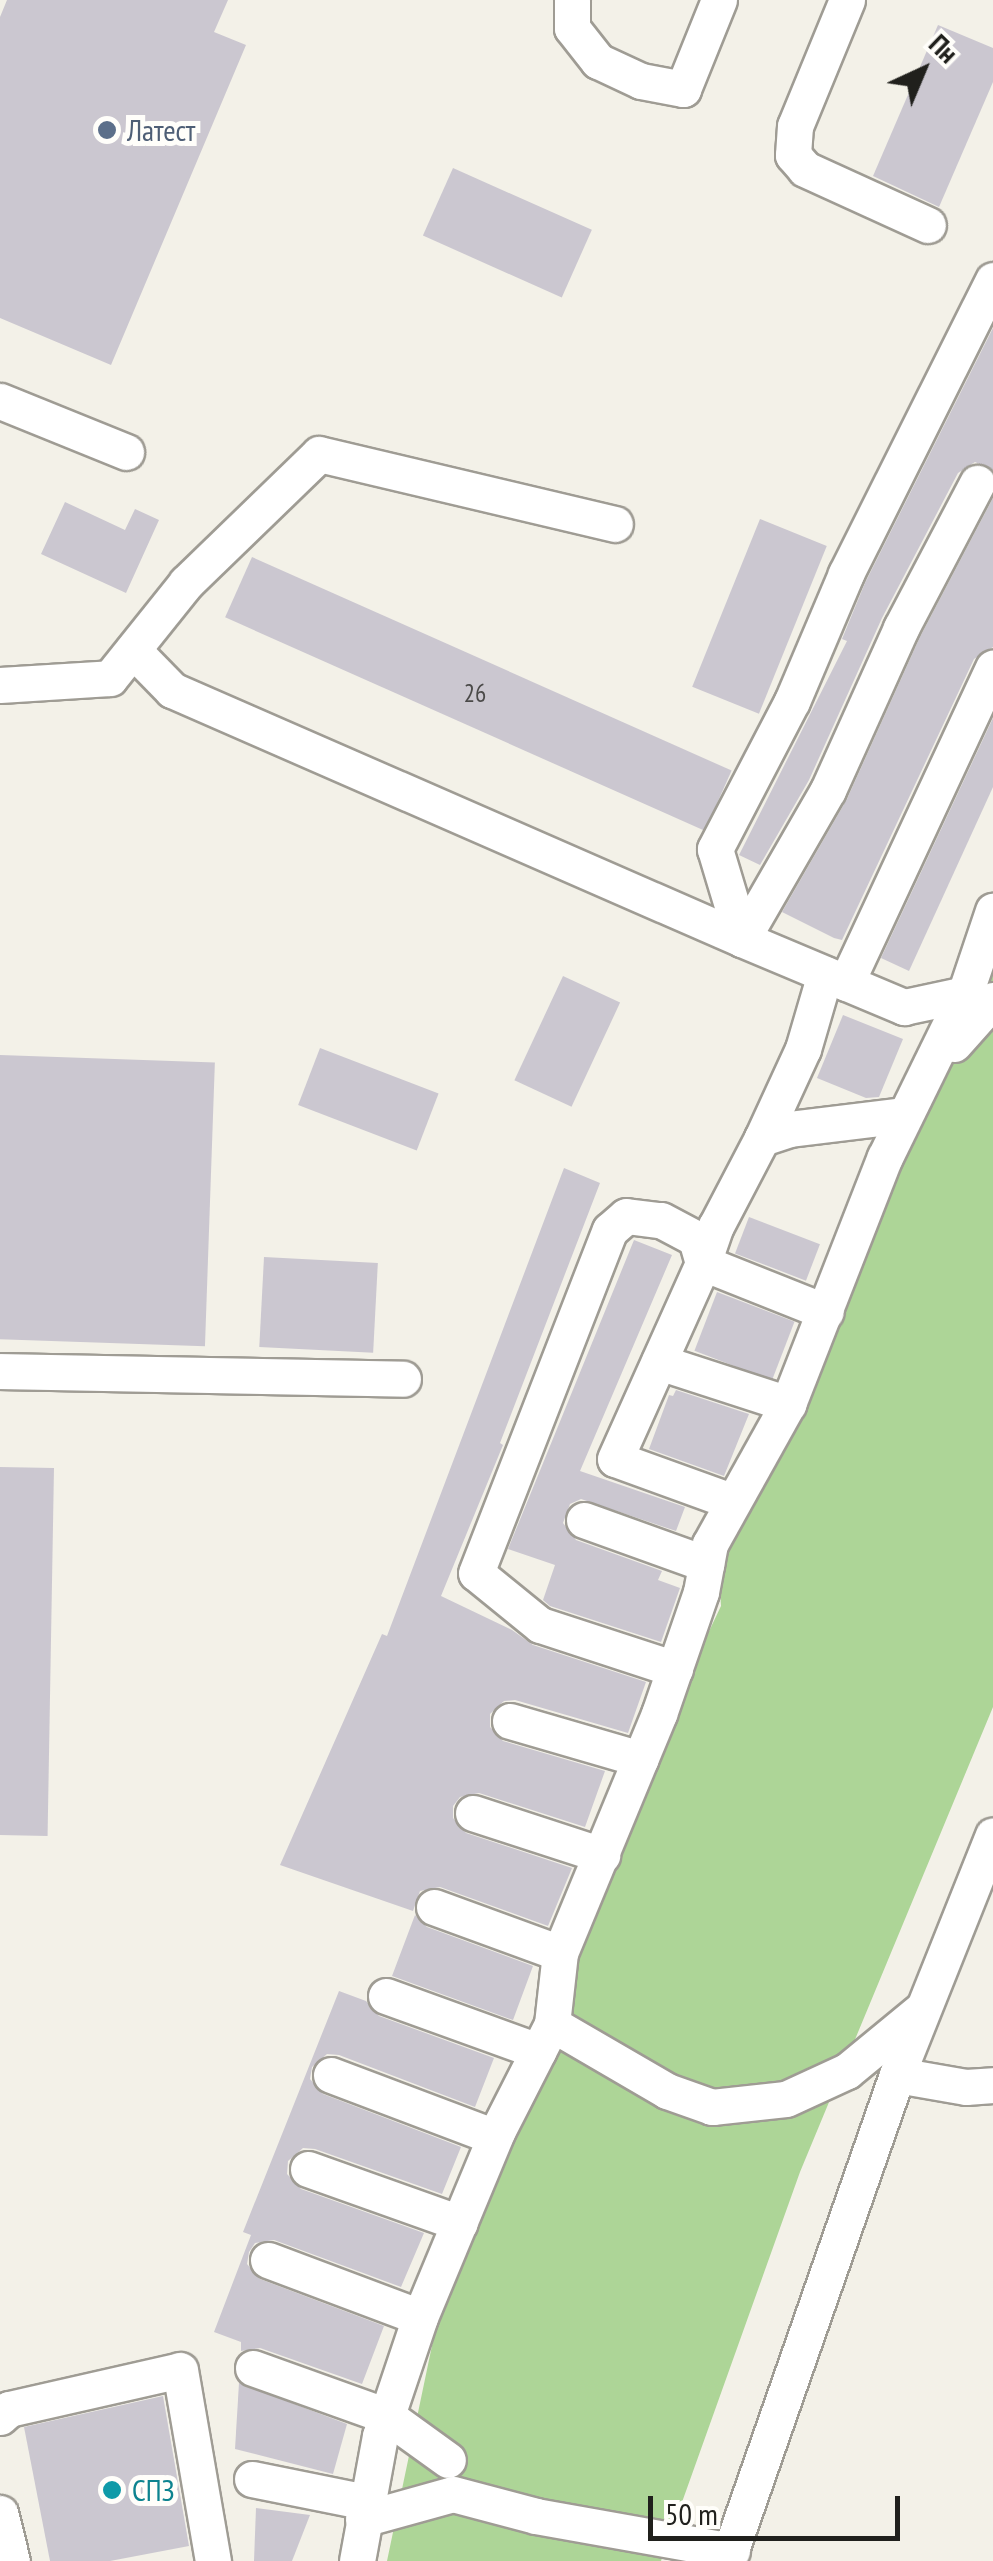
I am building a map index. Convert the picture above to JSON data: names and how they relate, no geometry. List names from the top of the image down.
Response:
{
  "places": ["Латест", "СПЗ"],
  "house_numbers": ["26"],
  "scale_bar": "50 m",
  "north": "top right"
}
